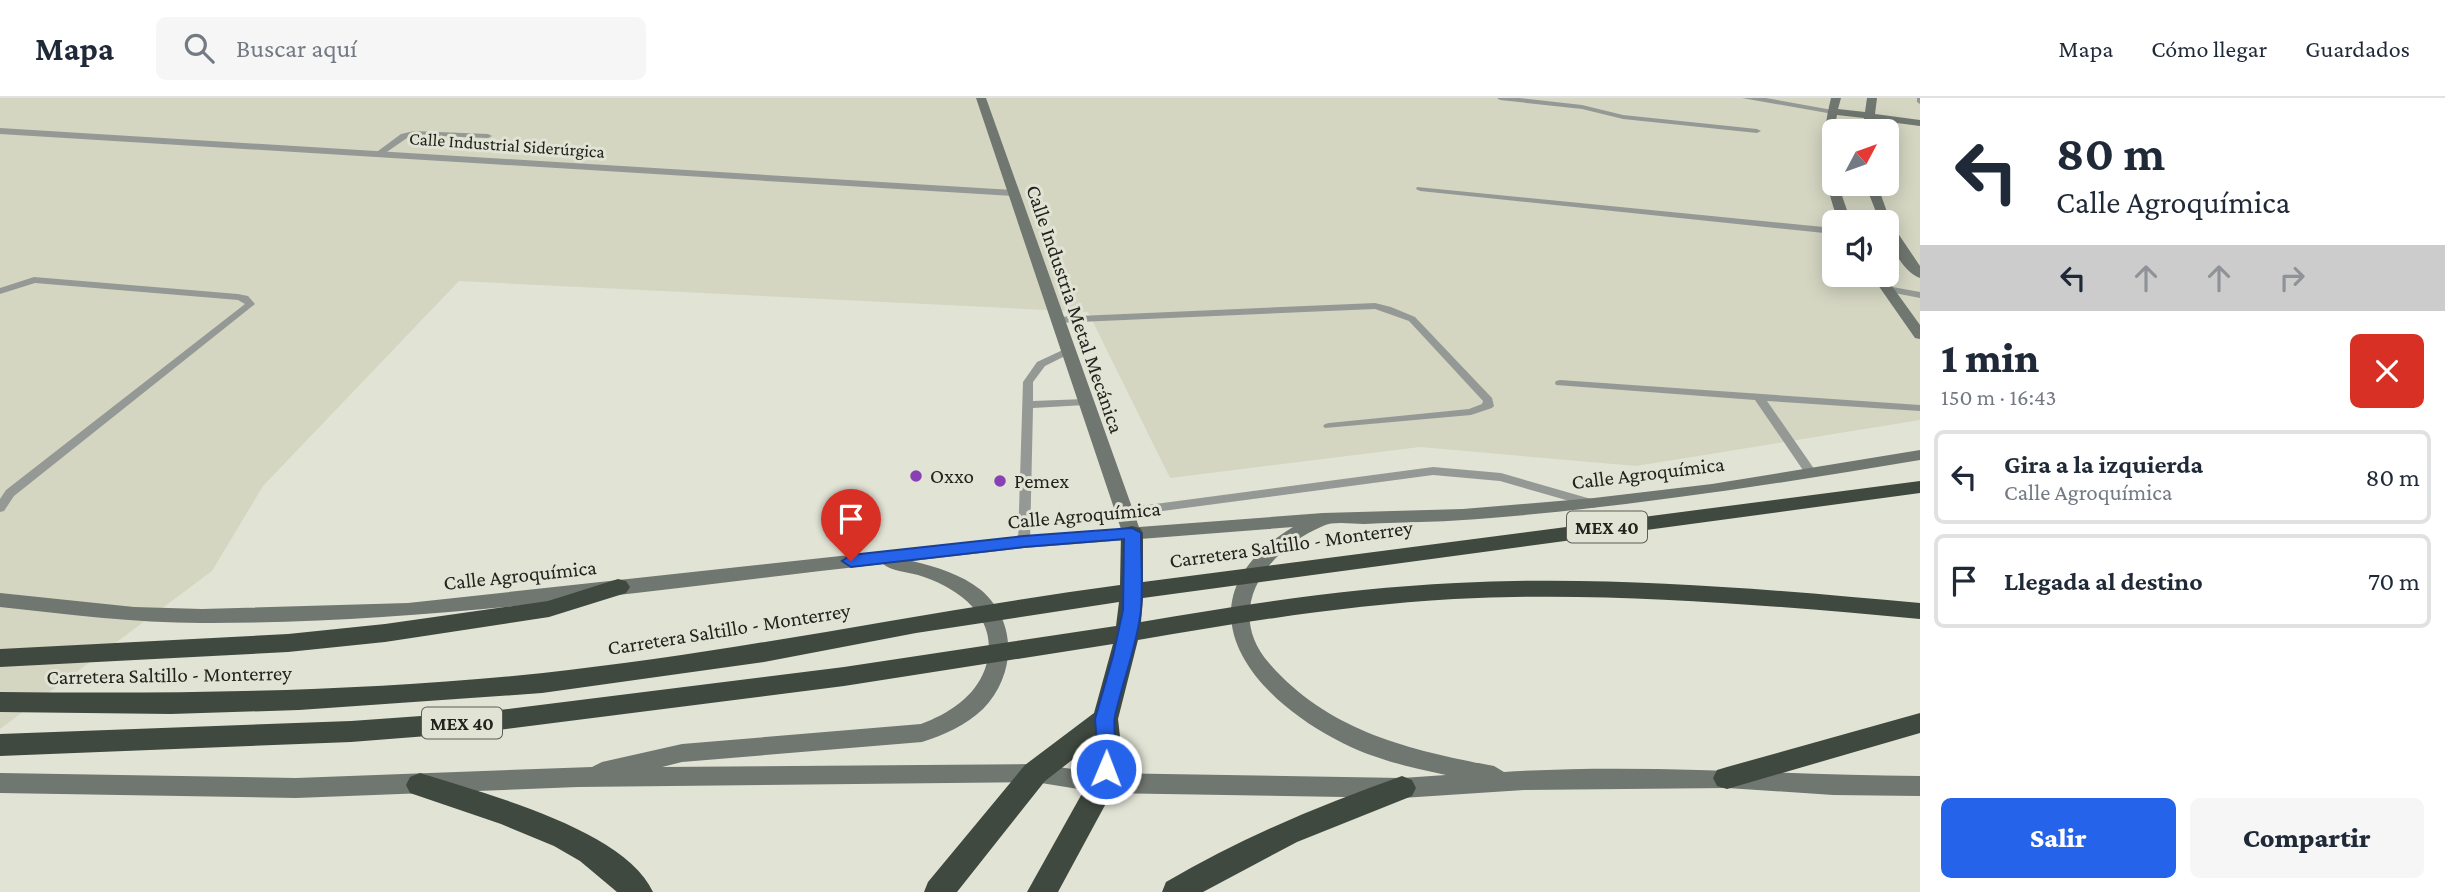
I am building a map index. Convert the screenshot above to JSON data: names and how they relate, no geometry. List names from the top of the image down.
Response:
{
  "streets": {
    "highway": ["MEX 40", "Carretera Saltillo - Monterrey"],
    "street": ["Calle Industrial Siderúrgica", "Calle Industria Metal Mecánica", "Calle Agroquímica"]
  },
  "crossings": [
    ["Calle Industrial Siderúrgica", "Calle Industria Metal Mecánica"],
    ["Calle Industria Metal Mecánica", "Calle Agroquímica"]
  ],
  "places": ["Oxxo", "Pemex"],
  "north": "top right",
  "page": {
    "header": "Mapa",
    "search": "Buscar aquí",
    "nav": ["Mapa", "Cómo llegar", "Guardados"],
    "turn": ["80 m", "Calle Agroquímica"],
    "heading": ["1 min", "150 m · 16:43"],
    "list": [
      {
        "name": "Gira a la izquierda",
        "note": "Calle Agroquímica",
        "value": "80 m"
      },
      {
        "name": "Llegada al destino",
        "value": "70 m"
      }
    ],
    "buttons": ["Salir", "Compartir"]
  }
}
